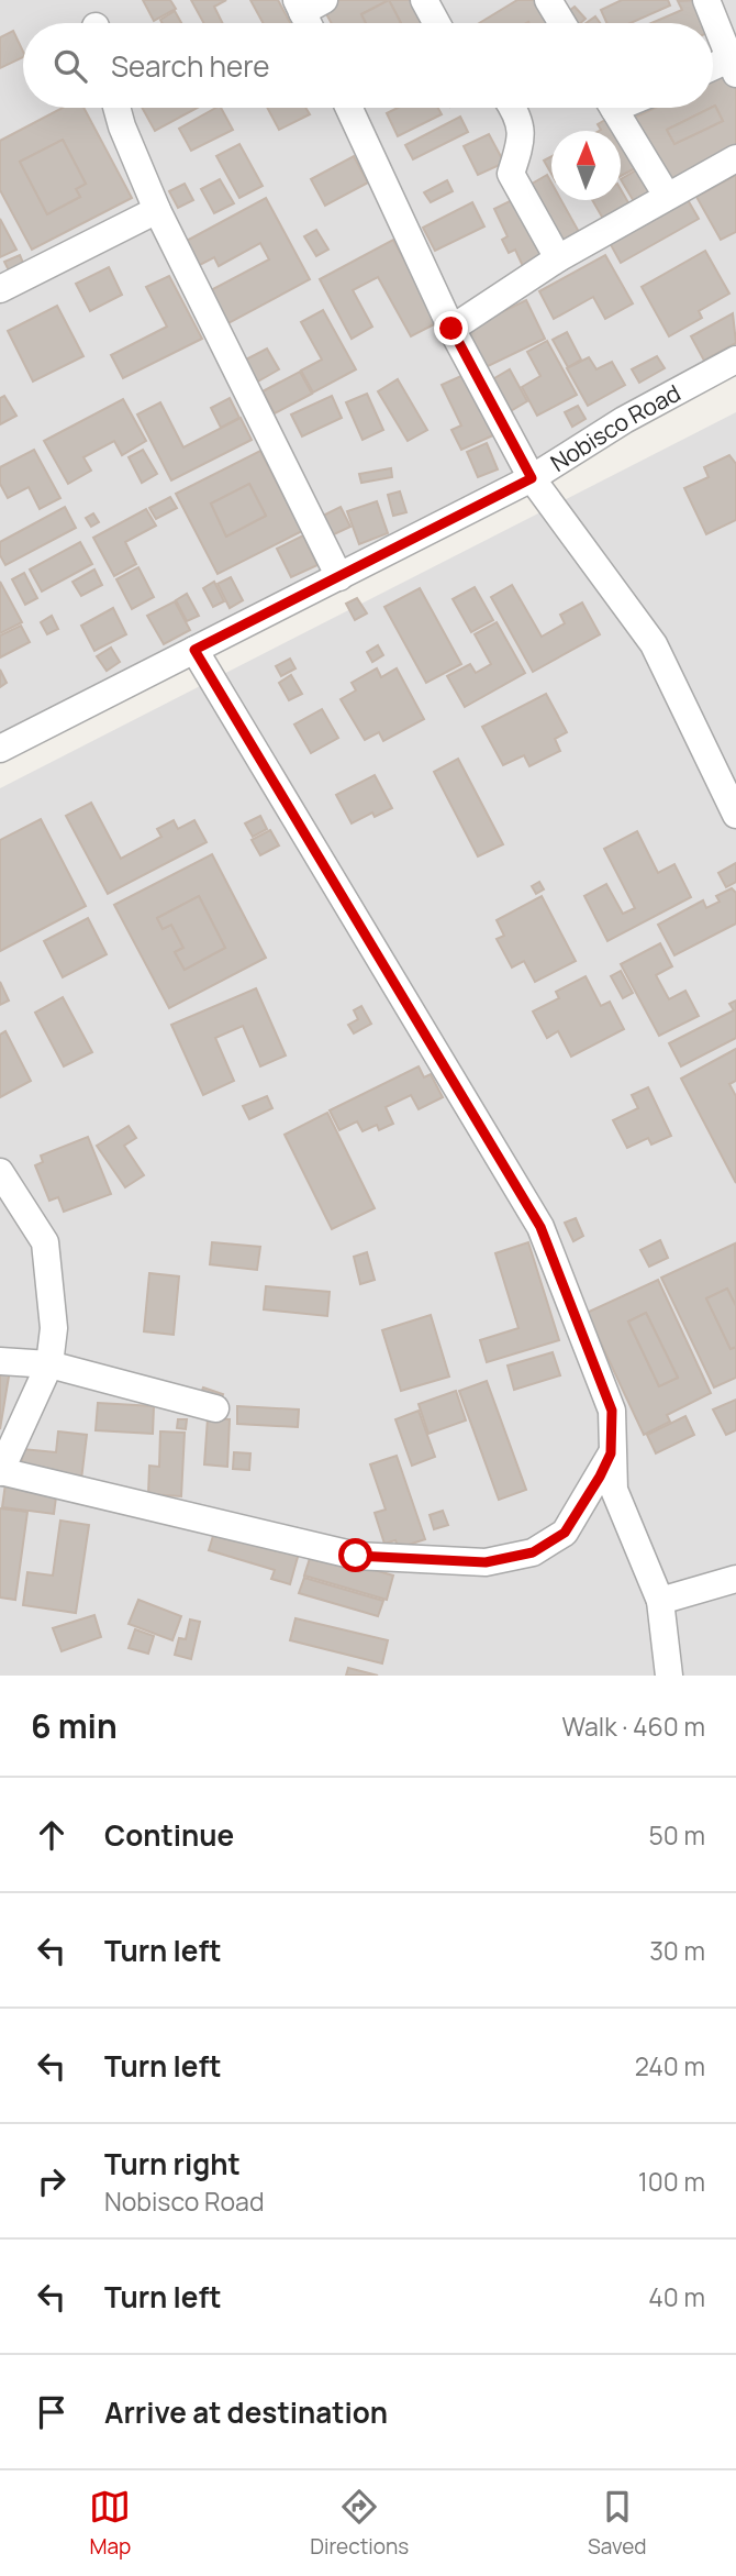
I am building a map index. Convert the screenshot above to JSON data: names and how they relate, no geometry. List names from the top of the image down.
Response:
{
  "streets": {
    "street": ["Nobisco Road"]
  },
  "north": "top",
  "page": {
    "search": "Search here",
    "heading": ["6 min", "Walk · 460 m"],
    "list": [
      ["Continue", "50 m"],
      ["Turn left", "30 m"],
      ["Turn left", "240 m"],
      ["Turn right", "Nobisco Road", "100 m"],
      ["Turn left", "40 m"],
      "Arrive at destination"
    ],
    "nav": ["Map", "Directions", "Saved"]
  }
}
